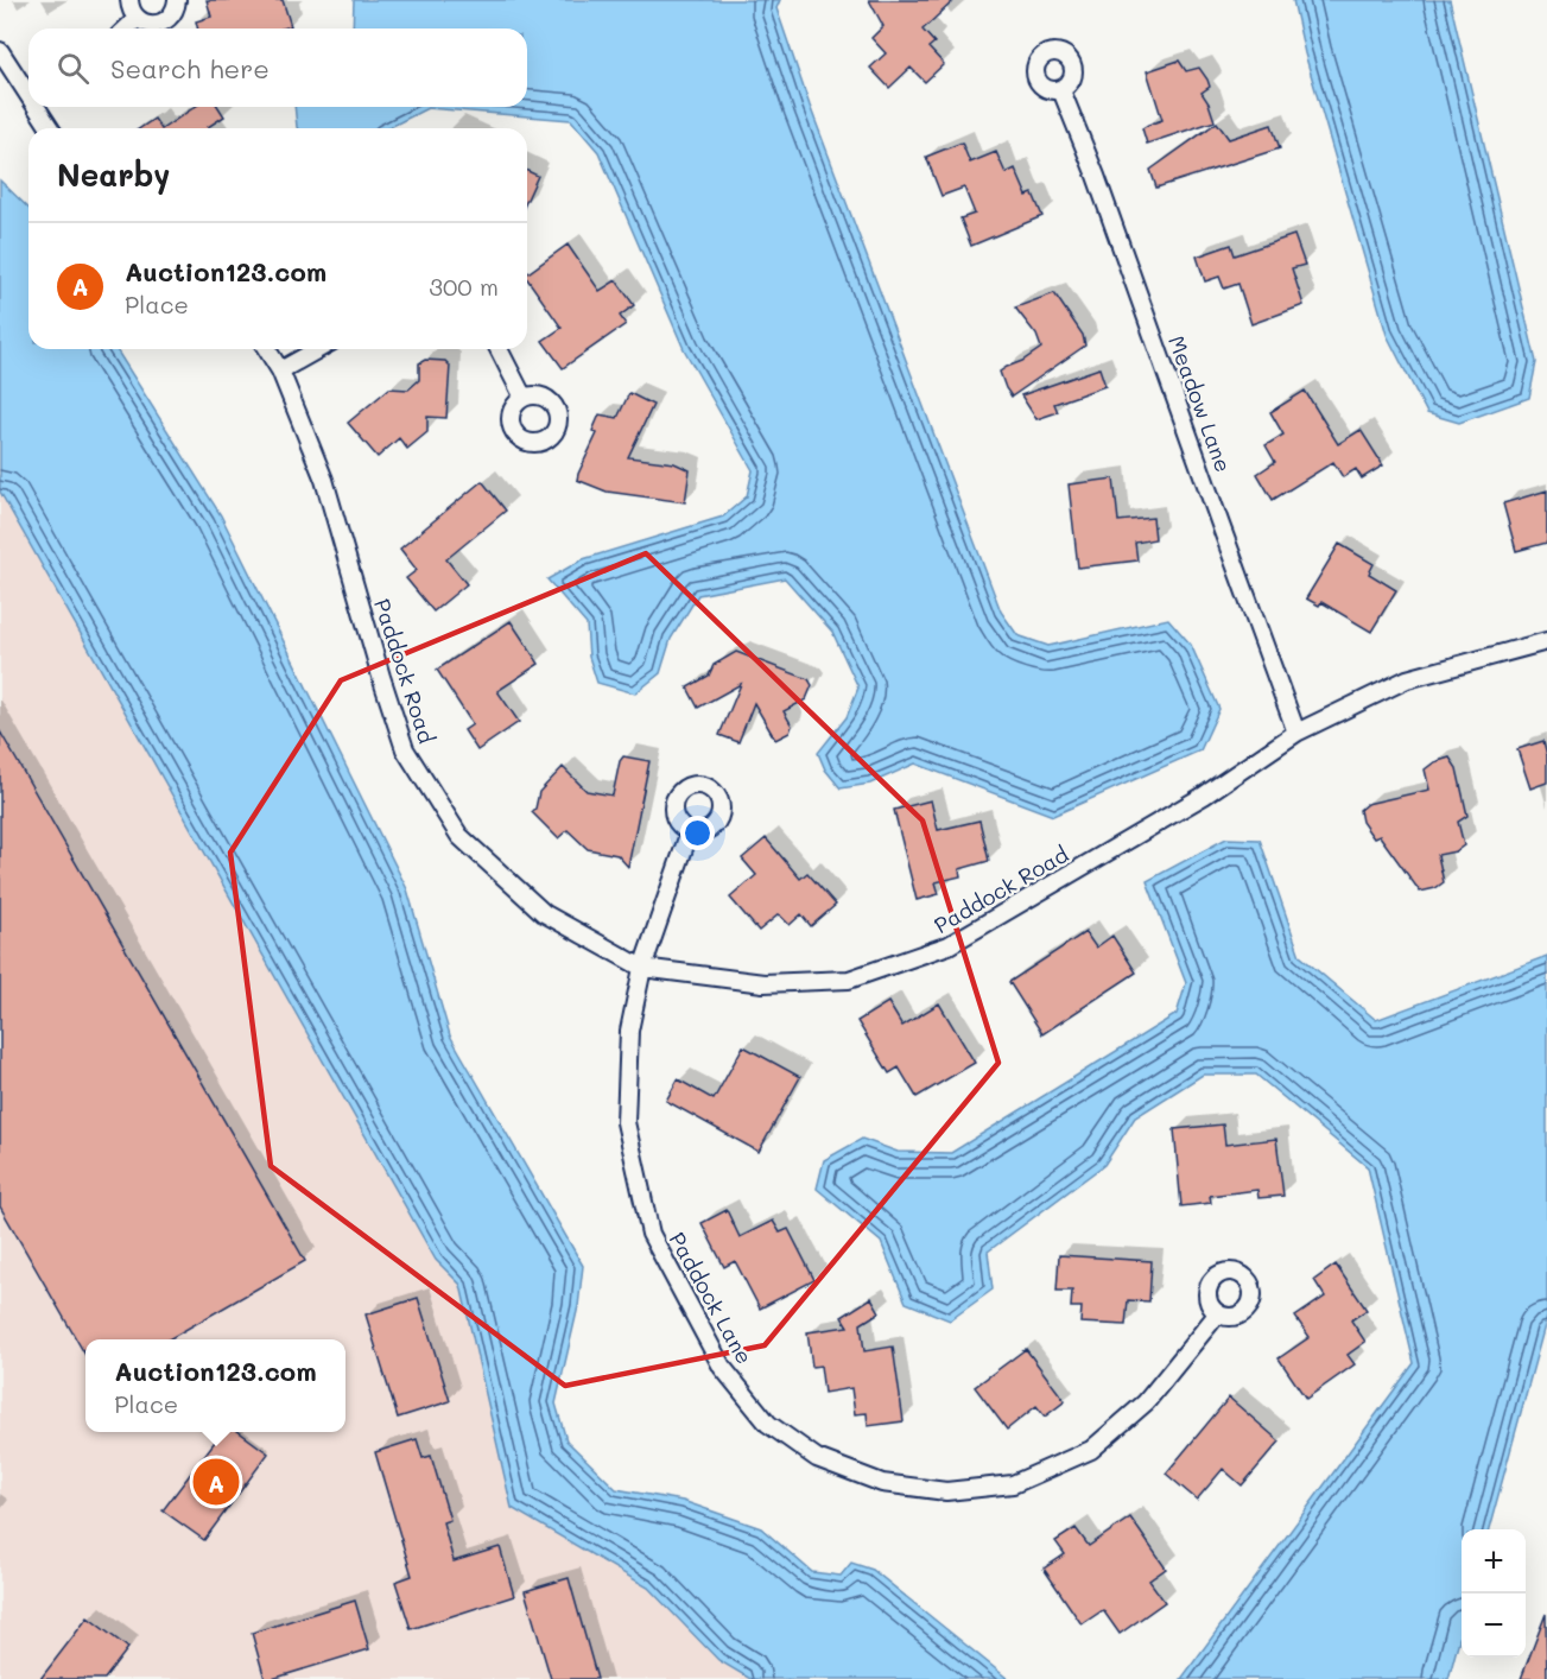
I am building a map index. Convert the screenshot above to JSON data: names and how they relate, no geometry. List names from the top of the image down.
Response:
{
  "streets": {
    "street": ["Meadow Lane", "Paddock Road", "Paddock Lane"]
  },
  "crossings": [
    ["Meadow Lane", "Paddock Road"],
    ["Paddock Road", "Paddock Lane"]
  ],
  "page": {
    "search": "Search here",
    "heading": "Nearby",
    "list": [
      {
        "mark": "A",
        "name": "Auction123.com",
        "note": "Place",
        "value": "300 m"
      }
    ],
    "popup": ["Auction123.com", "Place"],
    "pins": "A",
    "map_buttons": ["+", "−"]
  }
}
